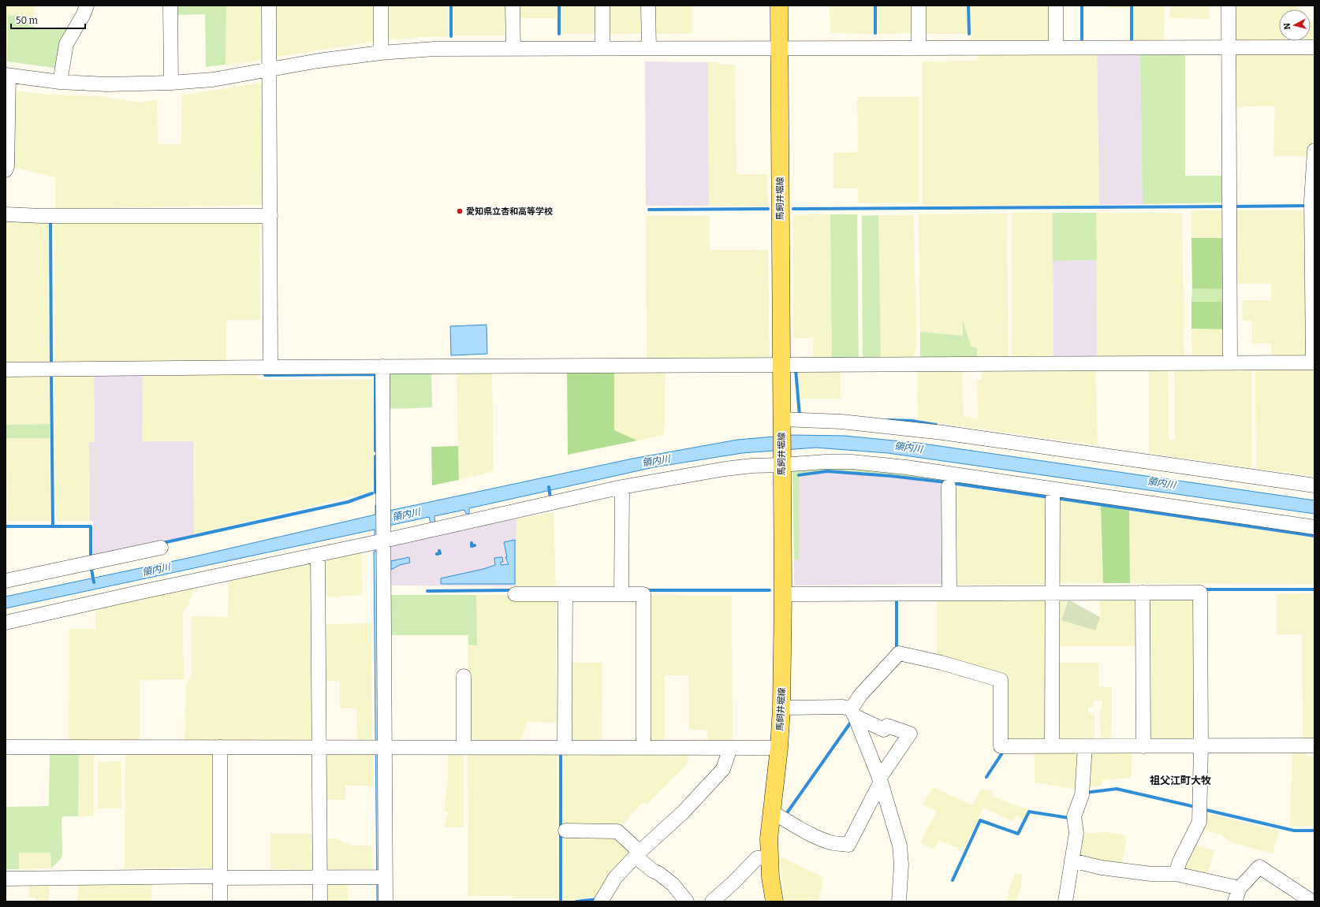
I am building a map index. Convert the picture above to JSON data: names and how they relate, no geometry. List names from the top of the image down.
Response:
{
  "streets": {
    "main road": ["馬飼井堀線"]
  },
  "districts": ["祖父江町大牧"],
  "water": ["領内川"],
  "places": ["愛知県立杏和高等学校"],
  "scale_bar": "50 m",
  "north": "left"
}
